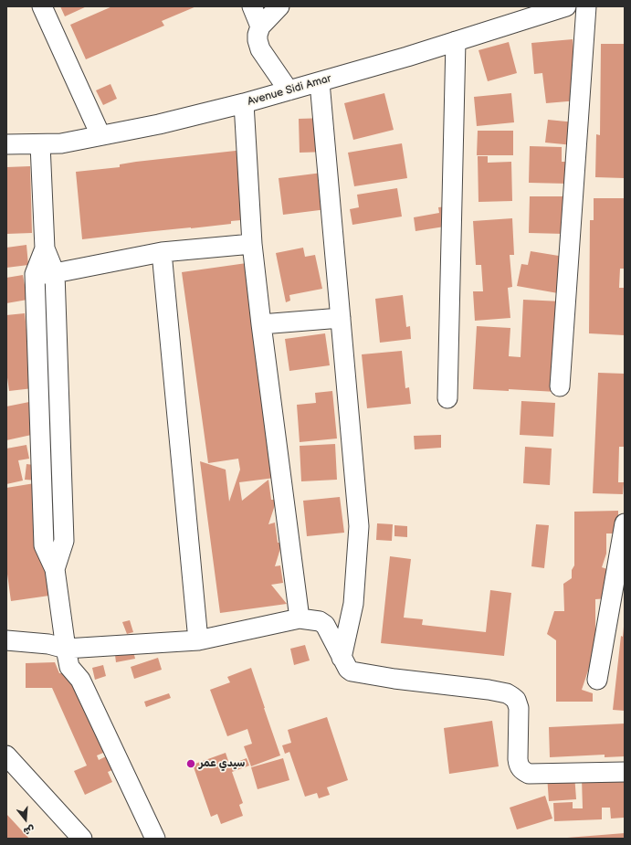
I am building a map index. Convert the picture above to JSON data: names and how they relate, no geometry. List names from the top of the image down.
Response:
{
  "streets": {
    "street": ["Avenue Sidi Amar"]
  },
  "places": ["سيدي عمر"],
  "north": "bottom"
}
